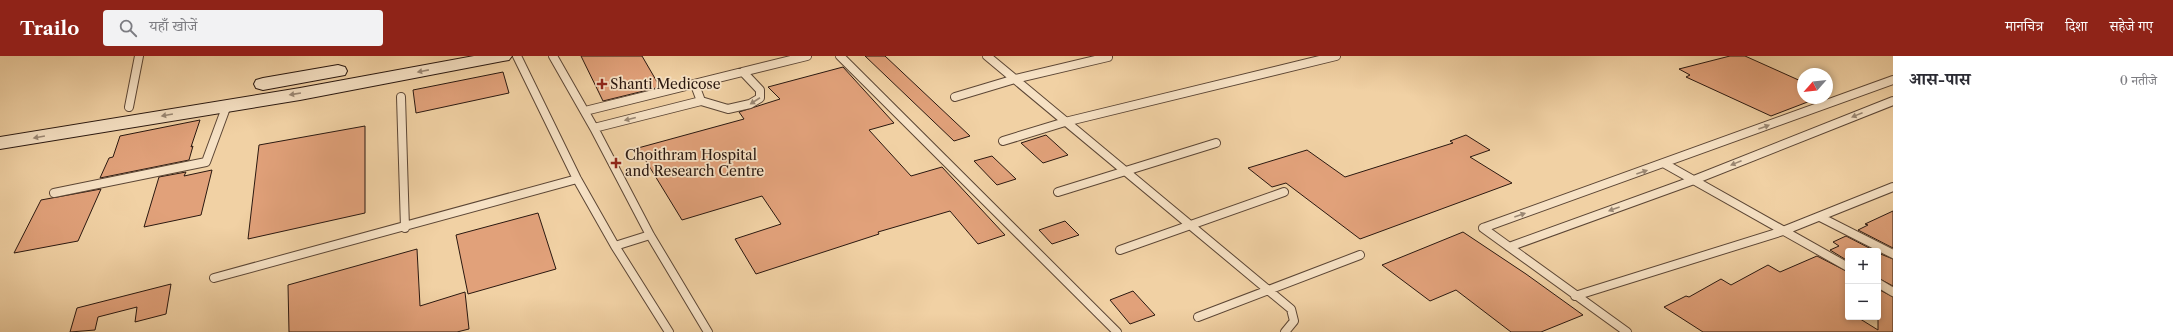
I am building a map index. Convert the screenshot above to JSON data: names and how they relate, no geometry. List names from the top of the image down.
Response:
{
  "places": {
    "health": ["Shanti Medicose", "Choithram Hospital and Research Centre"]
  },
  "north": "bottom left",
  "page": {
    "header": "Trailo",
    "search": "यहाँ खोजें",
    "nav": ["मानचित्र", "दिशा", "सहेजे गए"],
    "heading": ["आस-पास", "0 नतीजे"],
    "map_buttons": ["+", "−"]
  }
}
